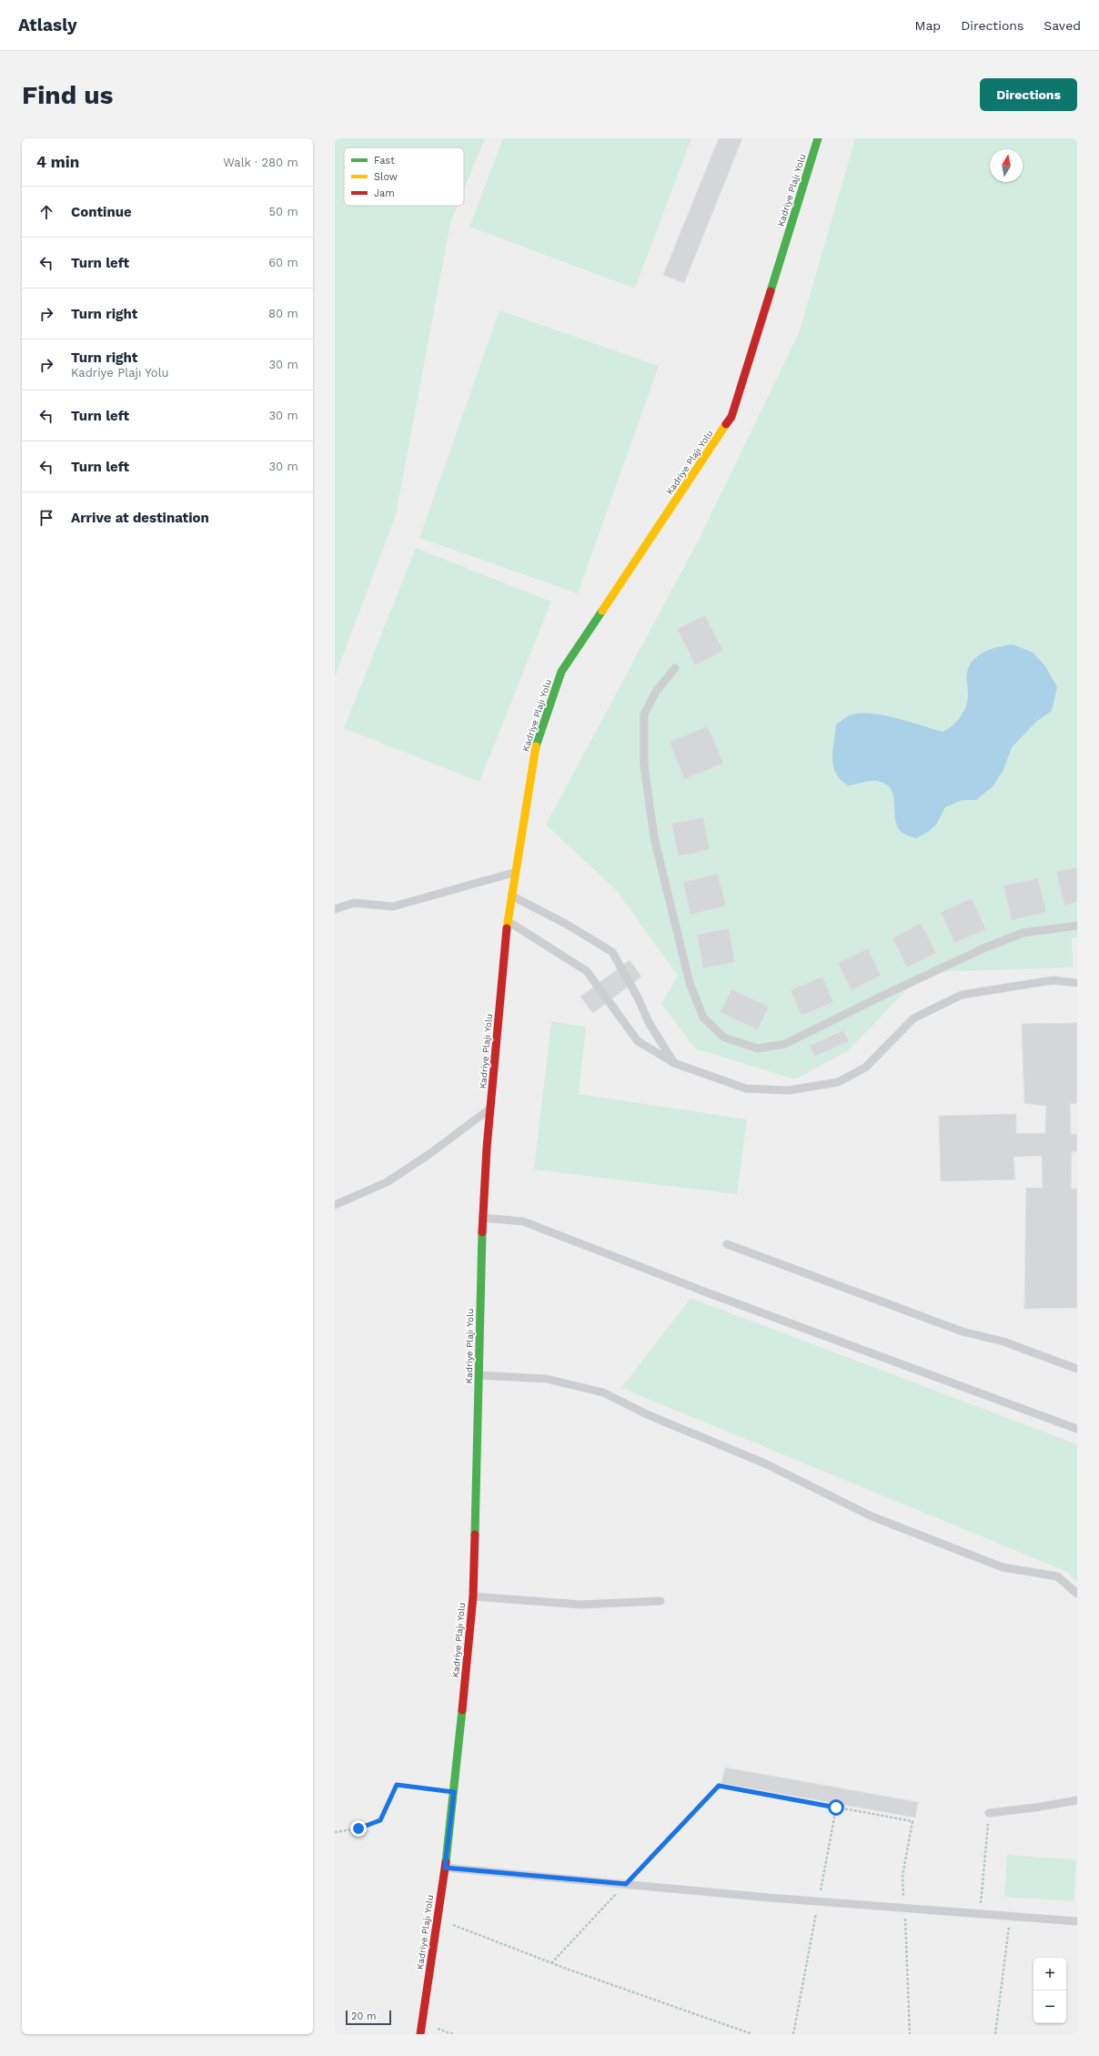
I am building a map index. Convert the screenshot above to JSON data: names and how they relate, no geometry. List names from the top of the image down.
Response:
{
  "streets": {
    "street": ["Kadriye Plajı Yolu"]
  },
  "legend": ["Fast", "Slow", "Jam"],
  "scale_bar": "20 m",
  "north": "top",
  "page": {
    "header": "Atlasly",
    "nav": ["Map", "Directions", "Saved"],
    "buttons": "Directions",
    "title": "Find us",
    "heading": ["4 min", "Walk · 280 m"],
    "list": [
      ["Continue", "50 m"],
      ["Turn left", "60 m"],
      ["Turn right", "80 m"],
      ["Turn right", "Kadriye Plajı Yolu", "30 m"],
      ["Turn left", "30 m"],
      ["Turn left", "30 m"],
      "Arrive at destination"
    ],
    "map_buttons": ["+", "−"],
    "scale": "20 m"
  }
}
